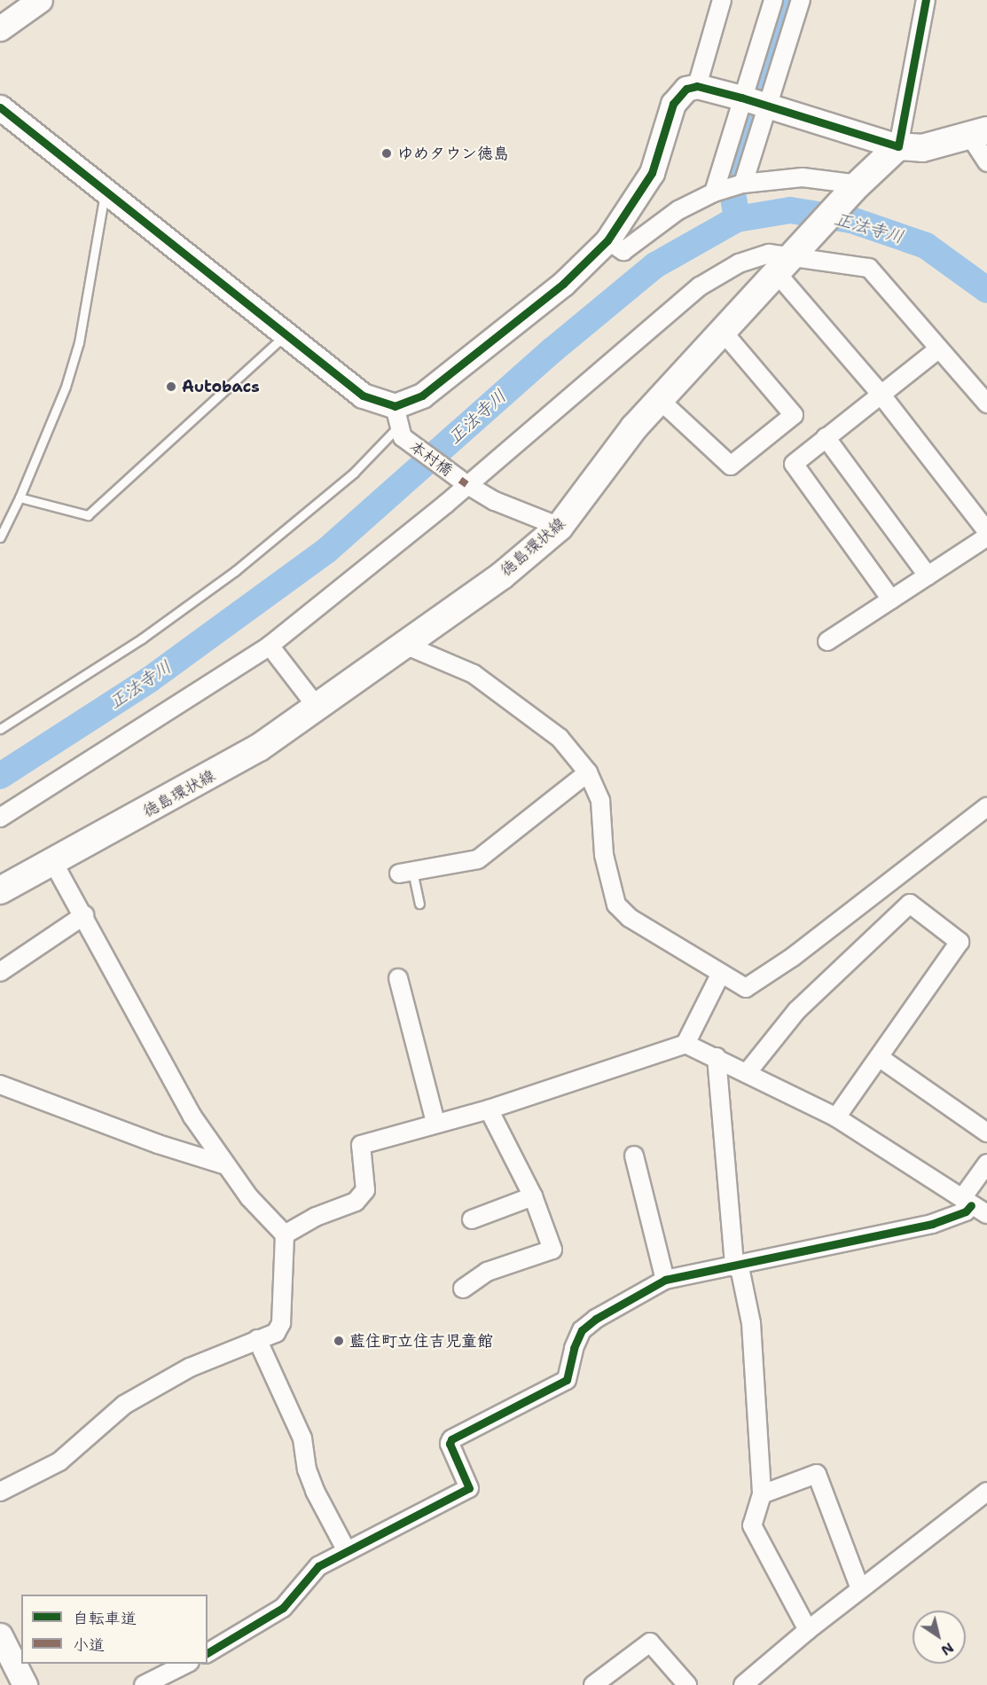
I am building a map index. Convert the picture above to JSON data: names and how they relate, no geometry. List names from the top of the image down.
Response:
{
  "streets": {
    "main road": ["徳島環状線"],
    "street": ["本村橋"]
  },
  "crossings": [
    ["本村橋", "徳島環状線"]
  ],
  "water": ["正法寺川"],
  "places": ["ゆめタウン徳島", "Autobacs", "藍住町立住吉児童館"],
  "legend": ["自転車道", "小道"],
  "north": "bottom right"
}
